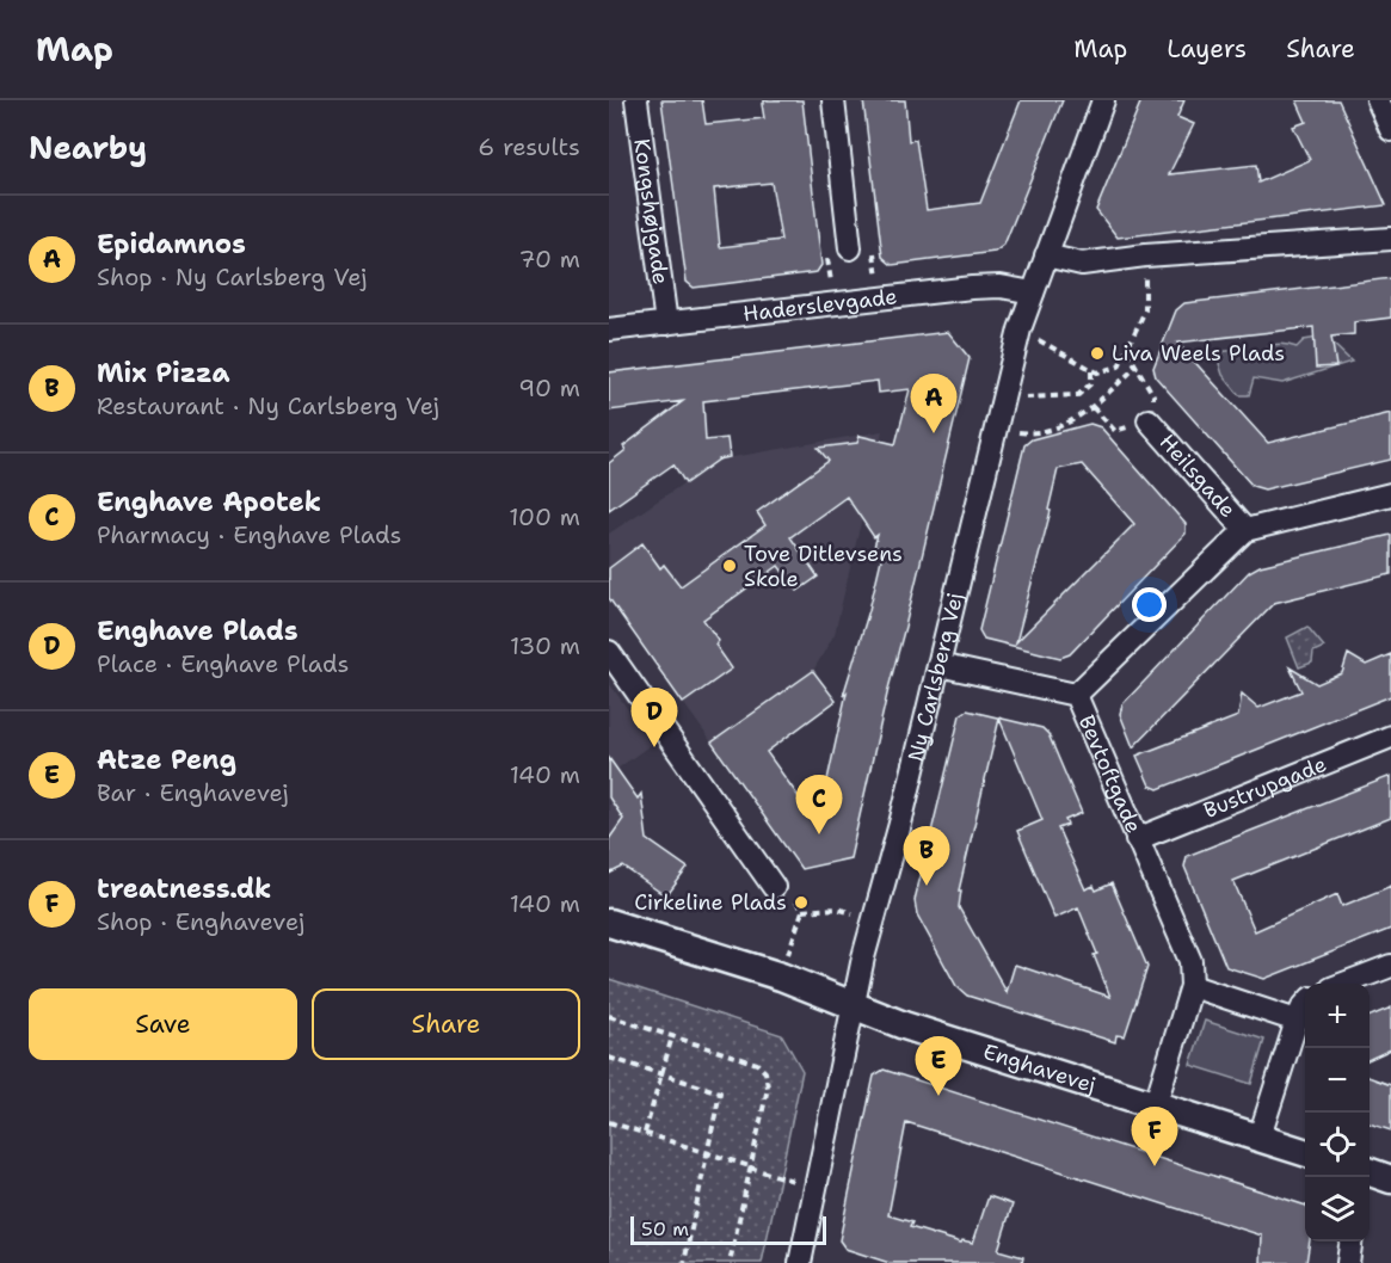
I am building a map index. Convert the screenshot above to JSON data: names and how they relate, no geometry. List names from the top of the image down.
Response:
{
  "streets": {
    "street": [
      "Kongshøjgade",
      "Haderslevgade",
      "Heilsgade",
      "Ny Carlsberg Vej",
      "Bevtoftgade",
      "Bustrupgade",
      "Enghavevej"
    ]
  },
  "crossings": [
    ["Kongshøjgade", "Haderslevgade"],
    ["Haderslevgade", "Ny Carlsberg Vej"],
    ["Ny Carlsberg Vej", "Bevtoftgade"],
    ["Ny Carlsberg Vej", "Enghavevej"],
    ["Bevtoftgade", "Bustrupgade"],
    ["Bevtoftgade", "Enghavevej"]
  ],
  "places": ["Liva Weels Plads", "Tove Ditlevsens Skole", "Cirkeline Plads"],
  "scale_bar": "50 m",
  "page": {
    "header": "Map",
    "nav": ["Map", "Layers", "Share"],
    "heading": ["Nearby", "6 results"],
    "list": [
      {
        "mark": "A",
        "name": "Epidamnos",
        "note": "Shop · Ny Carlsberg Vej",
        "value": "70 m"
      },
      {
        "mark": "B",
        "name": "Mix Pizza",
        "note": "Restaurant · Ny Carlsberg Vej",
        "value": "90 m"
      },
      {
        "mark": "C",
        "name": "Enghave Apotek",
        "note": "Pharmacy · Enghave Plads",
        "value": "100 m"
      },
      {
        "mark": "D",
        "name": "Enghave Plads",
        "note": "Place · Enghave Plads",
        "value": "130 m"
      },
      {
        "mark": "E",
        "name": "Atze Peng",
        "note": "Bar · Enghavevej",
        "value": "140 m"
      },
      {
        "mark": "F",
        "name": "treatness.dk",
        "note": "Shop · Enghavevej",
        "value": "140 m"
      }
    ],
    "pins": [
      "A",
      "D",
      "C",
      "B",
      "E",
      "F"
    ],
    "buttons": ["Save", "Share"],
    "map_buttons": ["+", "−"],
    "scale": "50 m"
  }
}
